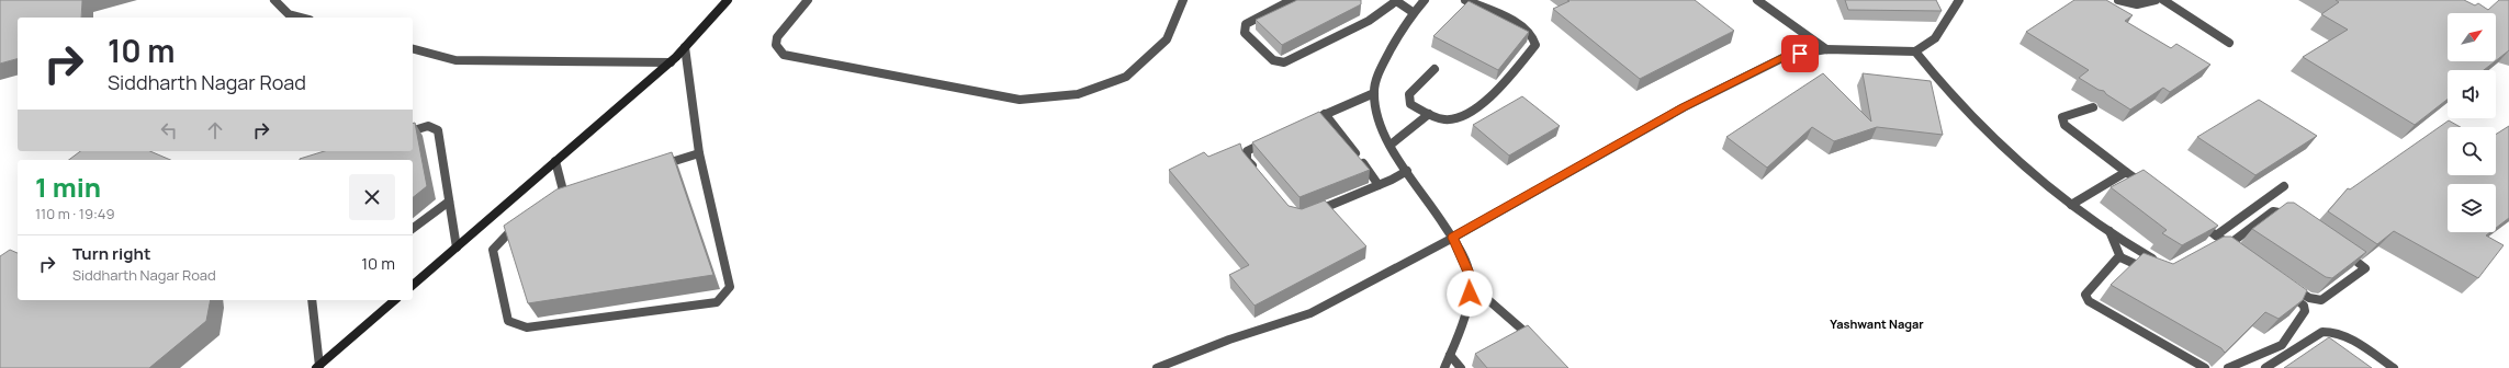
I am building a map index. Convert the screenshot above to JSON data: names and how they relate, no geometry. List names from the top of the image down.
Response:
{
  "districts": ["Yashwant Nagar"],
  "north": "top right",
  "page": {
    "turn": ["10 m", "Siddharth Nagar Road"],
    "heading": ["1 min", "110 m · 19:49"],
    "list": [
      {
        "name": "Turn right",
        "note": "Siddharth Nagar Road",
        "value": "10 m"
      }
    ]
  }
}
